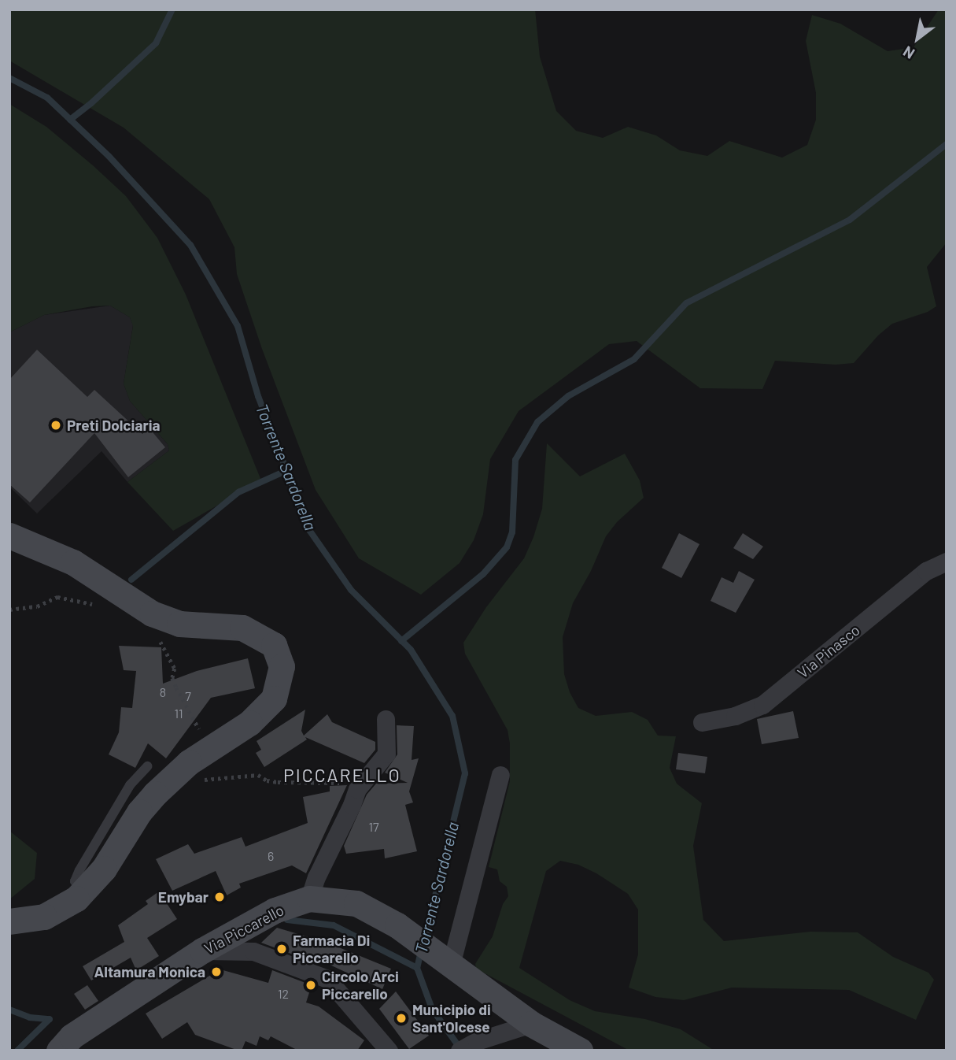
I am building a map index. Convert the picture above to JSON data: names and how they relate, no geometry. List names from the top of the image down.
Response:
{
  "streets": {
    "main road": ["Via Piccarello"],
    "street": ["Via Pinasco"]
  },
  "districts": ["PICCARELLO"],
  "water": ["Torrente Sardorella"],
  "places": [
    "Preti Dolciaria",
    "Emybar",
    "Farmacia Di Piccarello",
    "Altamura Monica",
    "Circolo Arci Piccarello",
    "Municipio di Sant'Olcese"
  ],
  "house_numbers": [
    "8",
    "7",
    "11",
    "17",
    "6",
    "12"
  ],
  "north": "bottom left"
}
